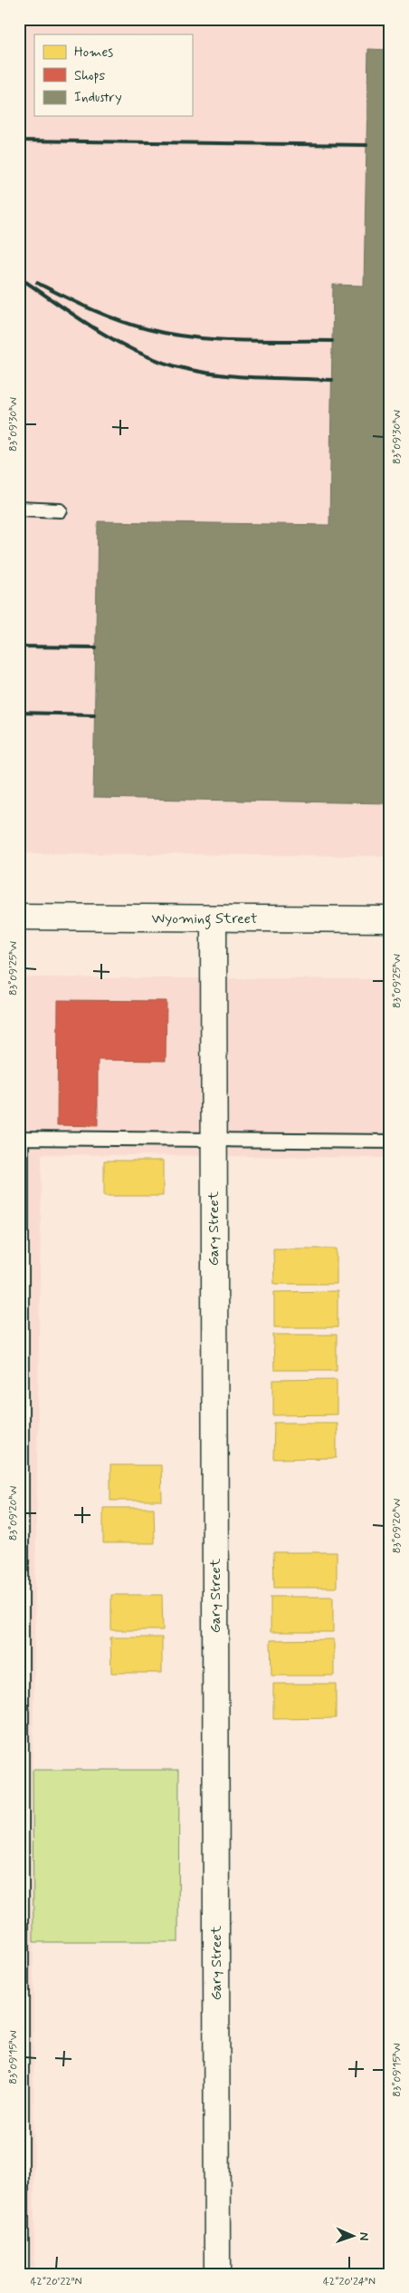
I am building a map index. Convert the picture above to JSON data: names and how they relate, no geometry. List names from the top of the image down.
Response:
{
  "streets": {
    "street": ["Wyoming Street", "Gary Street"]
  },
  "crossings": [
    ["Wyoming Street", "Gary Street"]
  ],
  "legend": ["Homes", "Shops", "Industry"],
  "north": "right",
  "coordinates": [
    "83°09'30\"W",
    "83°09'25\"W",
    "83°09'20\"W",
    "83°09'15\"W",
    "42°20'22\"N",
    "42°20'24\"N"
  ]
}
